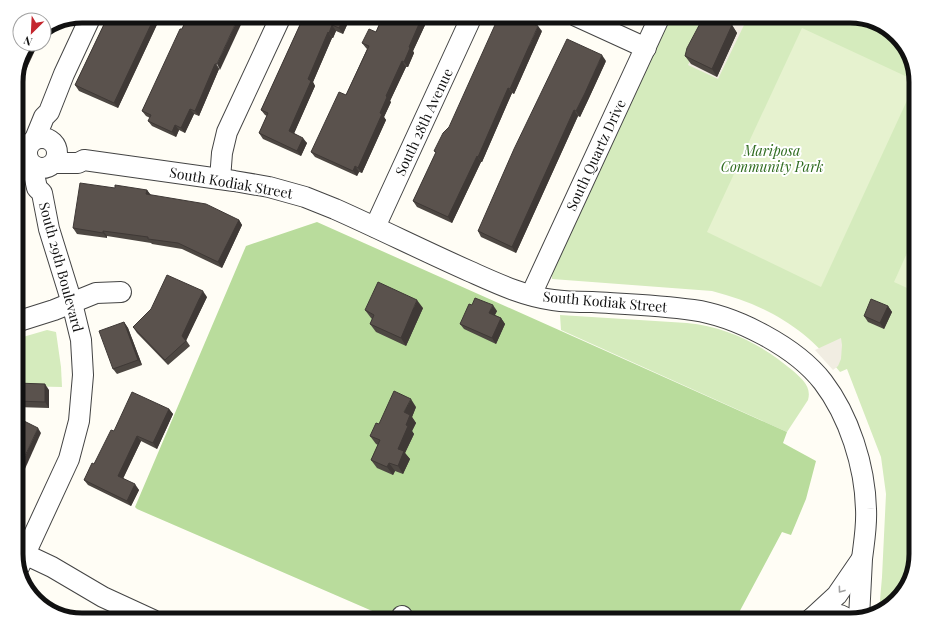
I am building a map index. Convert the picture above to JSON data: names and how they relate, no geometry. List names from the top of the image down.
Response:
{
  "streets": {
    "street": [
      "South 28th Avenue",
      "South Quartz Drive",
      "South Kodiak Street",
      "South 29th Boulevard"
    ]
  },
  "crossings": [
    ["South 28th Avenue", "South Kodiak Street"],
    ["South Quartz Drive", "South Kodiak Street"],
    ["South Kodiak Street", "South 29th Boulevard"]
  ],
  "parks": ["Mariposa Community Park"],
  "north": "bottom left"
}
